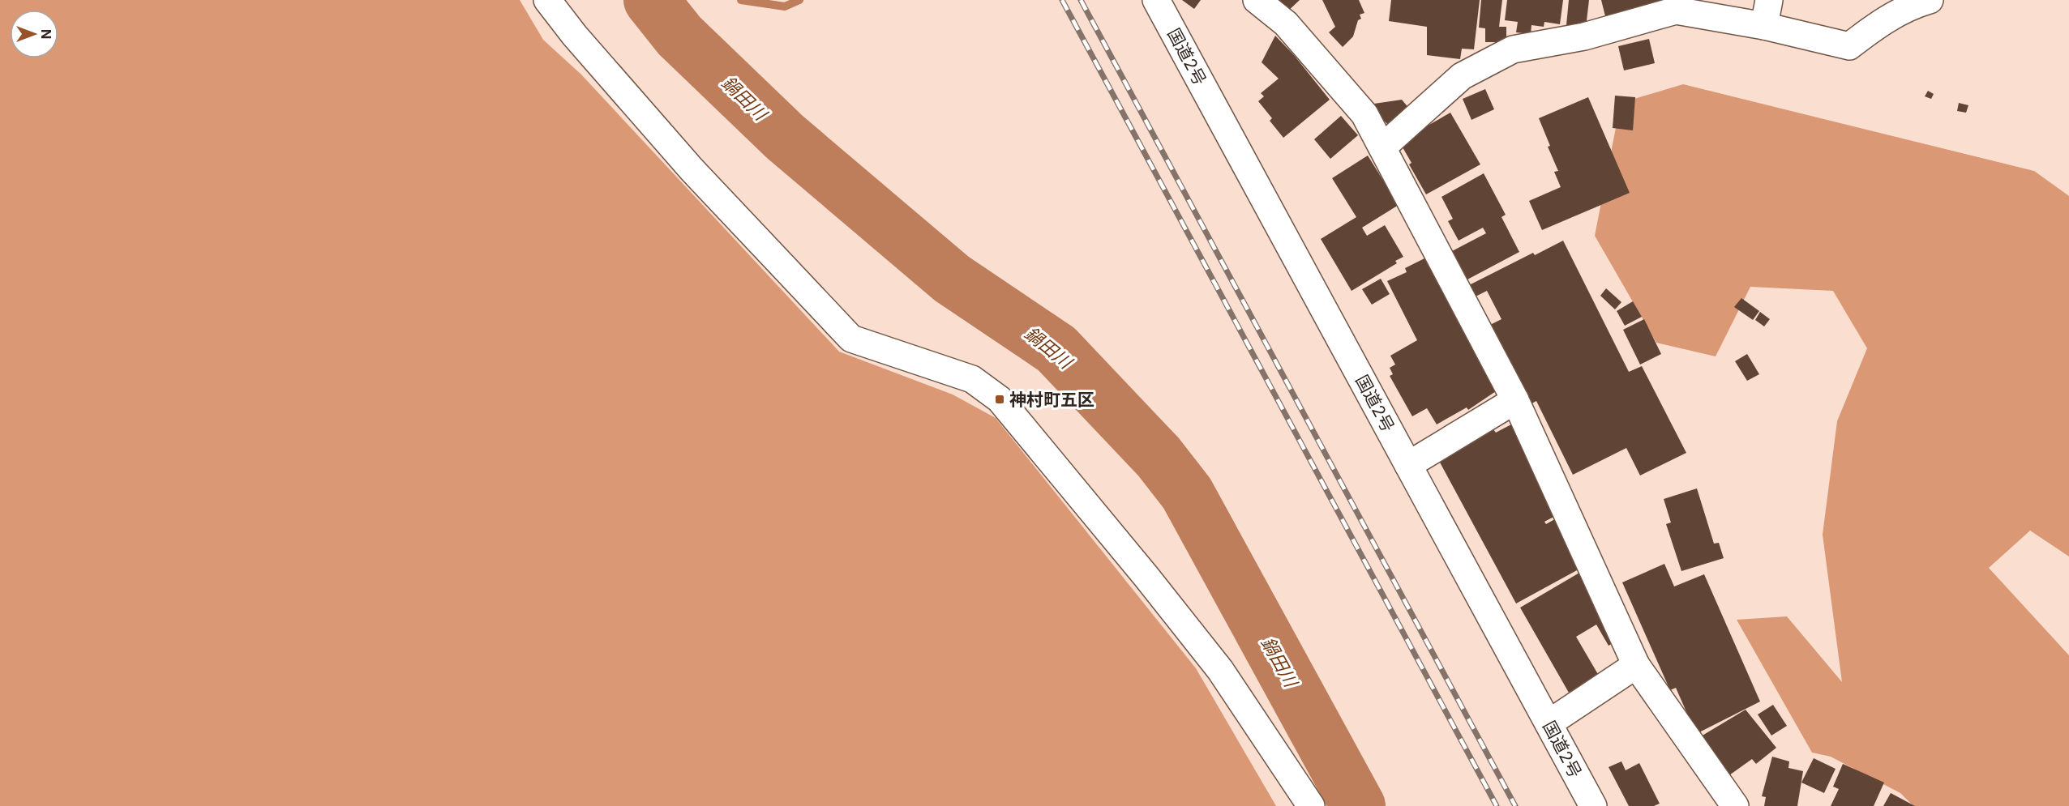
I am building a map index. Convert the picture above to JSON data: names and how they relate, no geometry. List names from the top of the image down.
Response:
{
  "streets": {
    "main road": ["国道2号"]
  },
  "water": ["鍋田川"],
  "places": {
    "transit": ["神村町五区"]
  },
  "north": "right"
}
